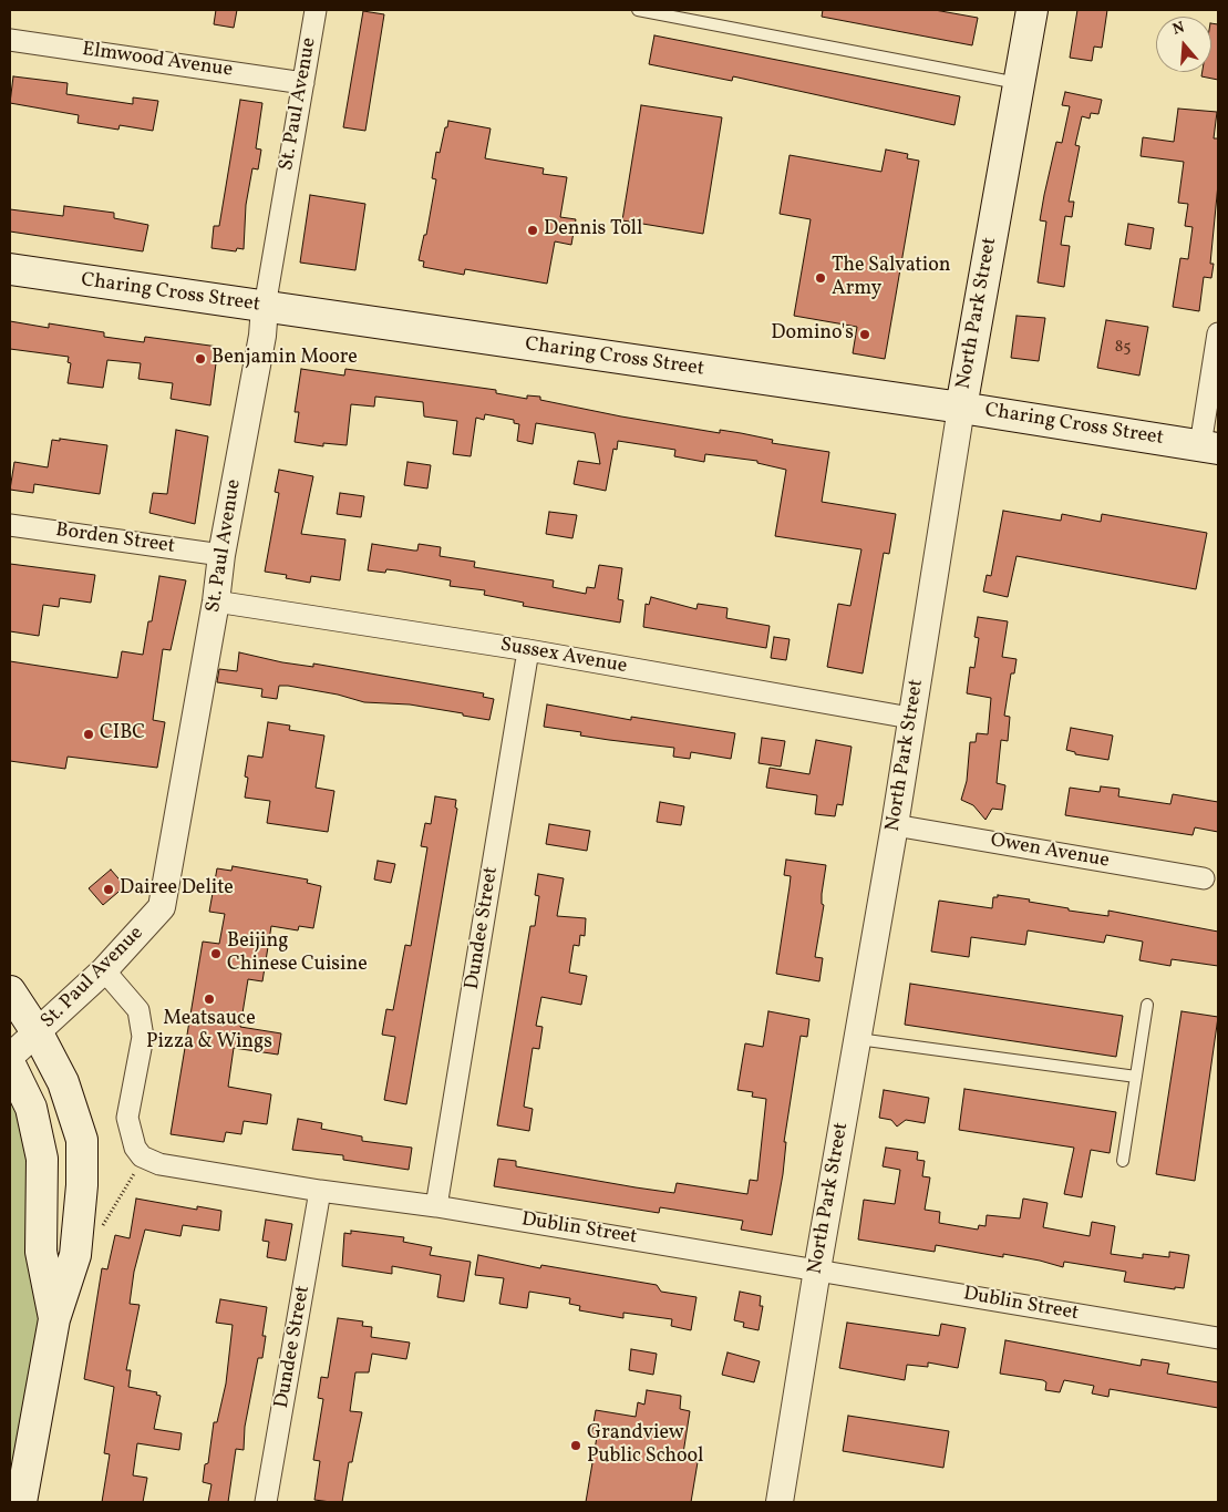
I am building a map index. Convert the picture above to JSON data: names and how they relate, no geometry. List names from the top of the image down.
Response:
{
  "streets": {
    "main road": ["St. Paul Avenue", "Charing Cross Street", "North Park Street"],
    "street": [
      "Elmwood Avenue",
      "Borden Street",
      "Sussex Avenue",
      "Owen Avenue",
      "Dundee Street",
      "Dublin Street"
    ]
  },
  "crossings": [
    ["Elmwood Avenue", "St. Paul Avenue"],
    ["St. Paul Avenue", "Charing Cross Street"],
    ["St. Paul Avenue", "Borden Street"],
    ["St. Paul Avenue", "Sussex Avenue"],
    ["Charing Cross Street", "North Park Street"],
    ["North Park Street", "Sussex Avenue"],
    ["North Park Street", "Owen Avenue"],
    ["North Park Street", "Dublin Street"],
    ["Sussex Avenue", "Dundee Street"],
    ["Dundee Street", "Dublin Street"]
  ],
  "places": [
    "Dennis Toll",
    "The Salvation Army",
    "Domino's",
    "Benjamin Moore",
    "CIBC",
    "Dairee Delite",
    "Beijing Chinese Cuisine",
    "Meatsauce Pizza & Wings",
    "Grandview Public School"
  ],
  "house_numbers": ["85"],
  "north": "top"
}
